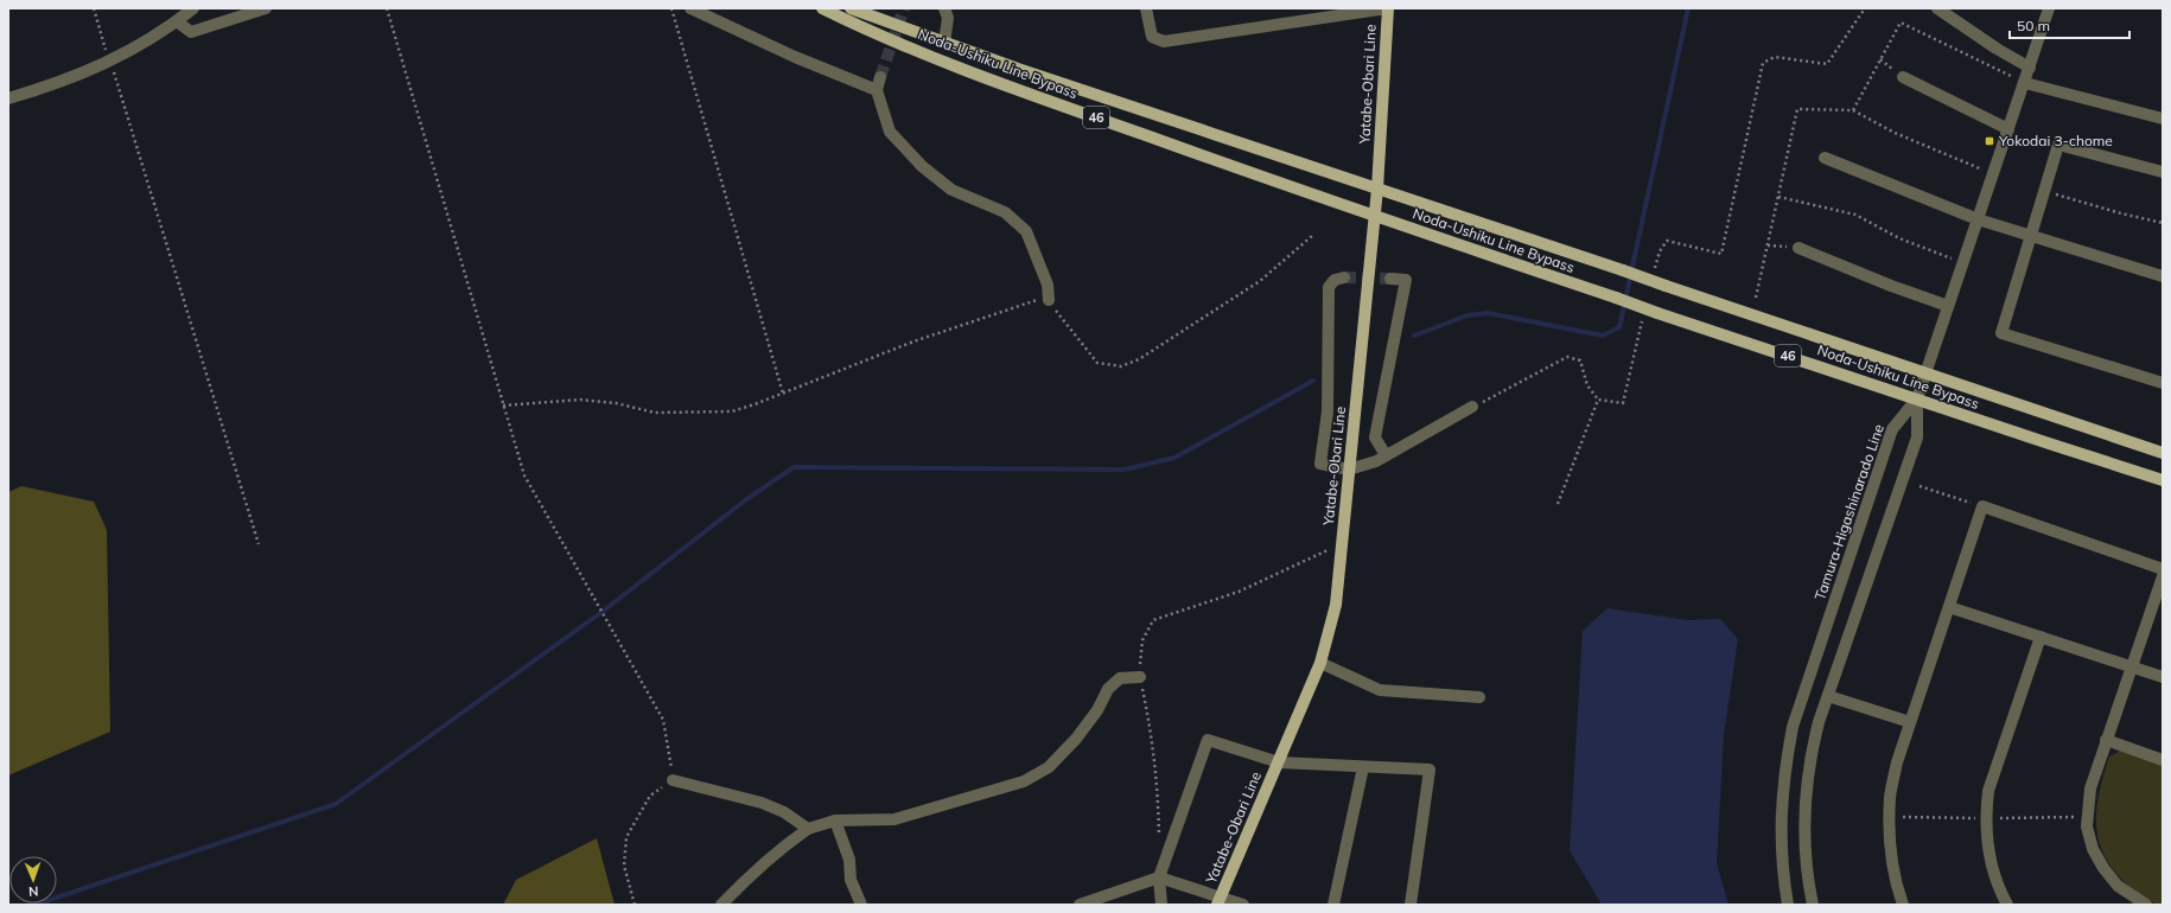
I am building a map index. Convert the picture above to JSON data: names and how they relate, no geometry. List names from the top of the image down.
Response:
{
  "streets": {
    "main road": ["Noda-Ushiku Line Bypass", "Yatabe-Obari Line", "46"],
    "street": ["Tamura-Higashinarado Line"]
  },
  "crossings": [
    ["Noda-Ushiku Line Bypass", "Yatabe-Obari Line"],
    ["Noda-Ushiku Line Bypass", "Tamura-Higashinarado Line"]
  ],
  "places": {
    "transit": ["Yokodai 3-chome"]
  },
  "scale_bar": "50 m",
  "north": "bottom"
}
